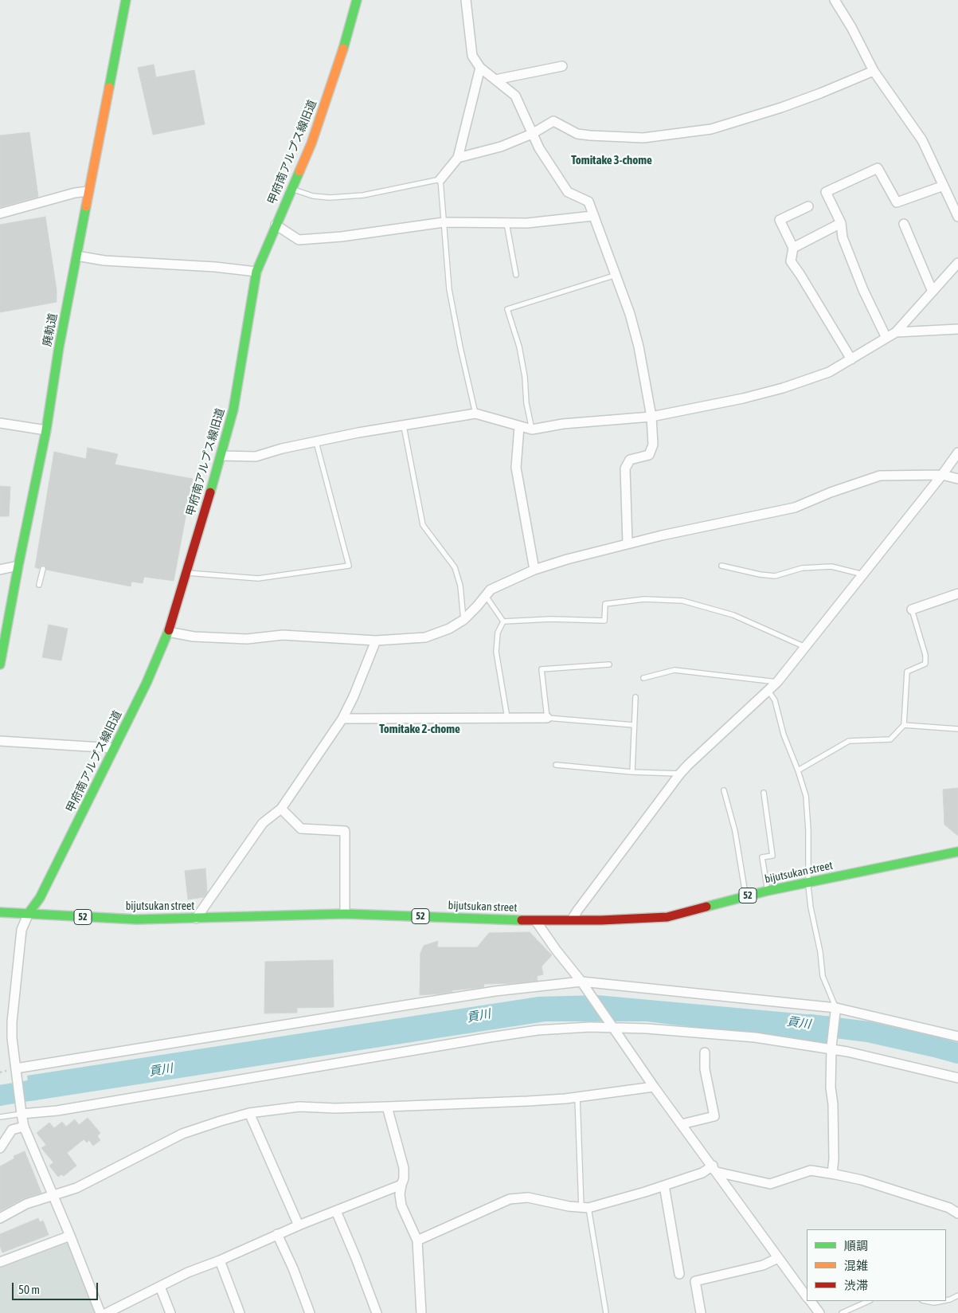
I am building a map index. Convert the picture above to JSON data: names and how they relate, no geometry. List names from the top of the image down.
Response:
{
  "streets": {
    "main road": [
      "甲府南アルプス線旧道",
      "廃軌道",
      "bijutsukan street",
      "52"
    ]
  },
  "crossings": [
    ["甲府南アルプス線旧道", "bijutsukan street"]
  ],
  "districts": ["Tomitake 3-chome", "Tomitake 2-chome"],
  "water": ["貢川"],
  "legend": ["順調", "混雑", "渋滞"],
  "scale_bar": "50 m"
}
